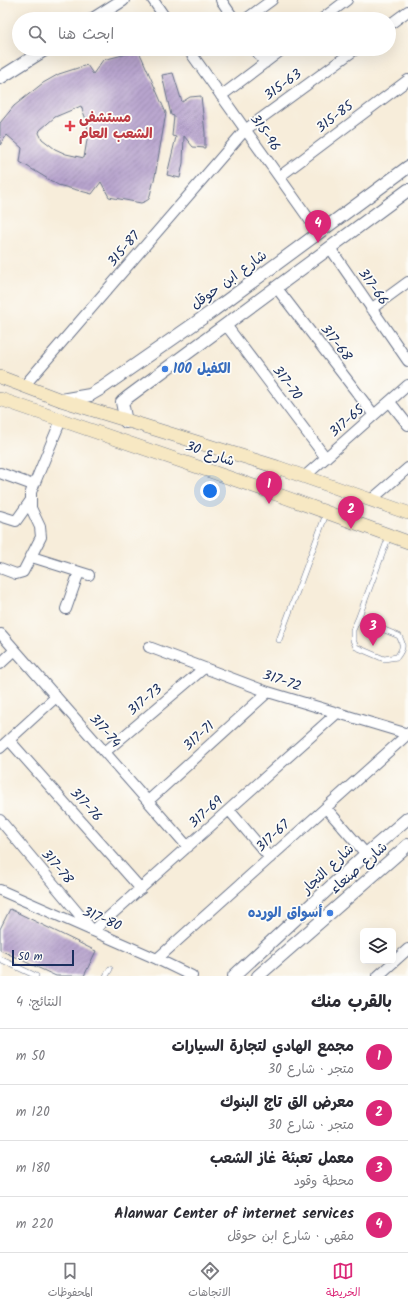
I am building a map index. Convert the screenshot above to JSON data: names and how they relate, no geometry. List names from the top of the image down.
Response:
{
  "streets": {
    "main road": ["شارع 30"],
    "street": [
      "315-63",
      "315-85",
      "315-96",
      "315-87",
      "شارع ابن حوقل",
      "317-66",
      "317-68",
      "317-70",
      "317-65",
      "317-72",
      "317-73",
      "317-74",
      "317-71",
      "317-76",
      "317-69",
      "317-67",
      "317-78",
      "شارع صنعاء",
      "شارع التجار",
      "317-80"
    ]
  },
  "crossings": [
    ["315-63", "315-96"],
    ["315-63", "315-87"],
    ["315-85", "315-96"],
    ["315-96", "315-87"],
    ["315-96", "شارع ابن حوقل"],
    ["315-87", "شارع 30"],
    ["شارع ابن حوقل", "شارع 30"],
    ["317-68", "317-65"],
    ["317-70", "317-65"],
    ["317-65", "شارع 30"],
    ["317-72", "317-73"],
    ["317-72", "317-71"],
    ["317-72", "317-69"],
    ["317-72", "317-67"],
    ["317-73", "317-74"],
    ["317-74", "317-71"],
    ["317-74", "317-69"],
    ["317-76", "317-69"],
    ["317-69", "317-78"],
    ["317-69", "317-80"],
    ["317-67", "317-80"],
    ["317-78", "317-80"]
  ],
  "places": {
    "health": ["مستشفى الشعب العام"],
    "other": ["الكفيل 100", "أسواق الورده"]
  },
  "scale_bar": "50 m",
  "page": {
    "search": "ابحث هنا",
    "pins": [
      "4",
      "1",
      "2",
      "3"
    ],
    "scale": "50 m",
    "heading": ["بالقرب منك", "النتائج: 4"],
    "list": [
      {
        "mark": "1",
        "name": "مجمع الهادي لتجارة السيارات",
        "note": "متجر · شارع 30",
        "value": "50 m"
      },
      {
        "mark": "2",
        "name": "معرض الق تاج البنوك",
        "note": "متجر · شارع 30",
        "value": "120 m"
      },
      {
        "mark": "3",
        "name": "معمل تعبئة غاز الشعب",
        "note": "محطة وقود",
        "value": "180 m"
      },
      {
        "mark": "4",
        "name": "Alanwar Center of internet services",
        "note": "مقهى · شارع ابن حوقل",
        "value": "220 m"
      }
    ],
    "nav": ["الخريطة", "الاتجاهات", "المحفوظات"]
  }
}
